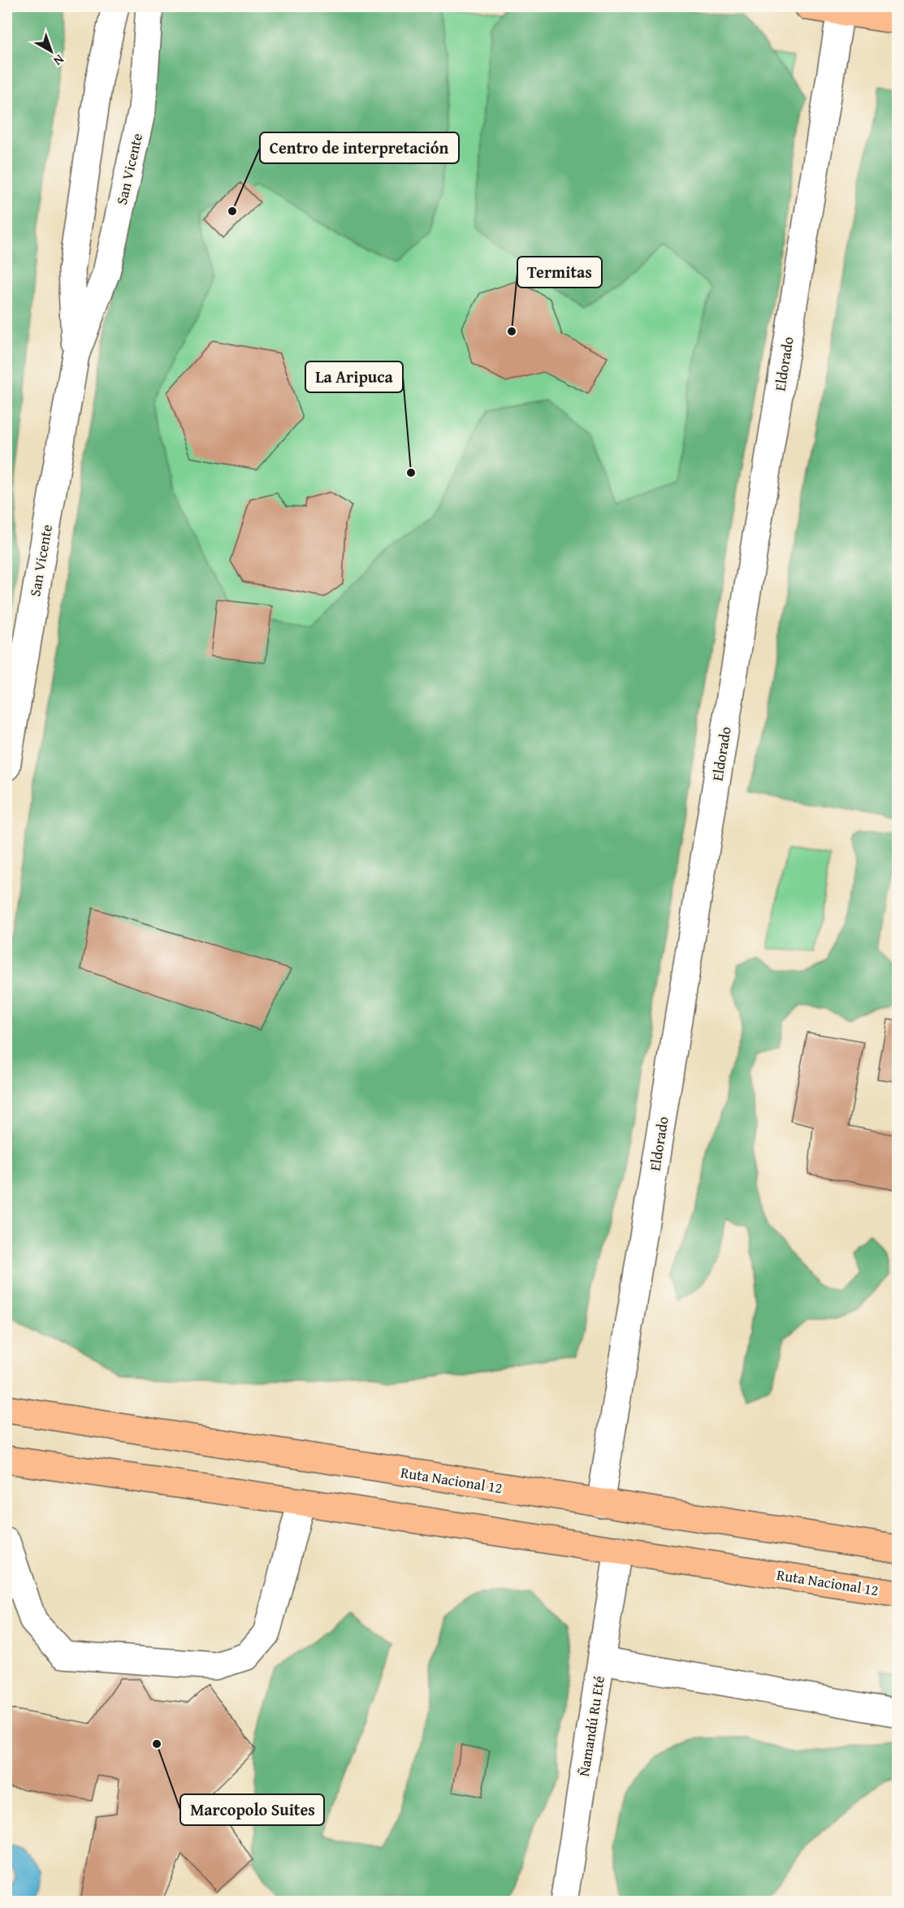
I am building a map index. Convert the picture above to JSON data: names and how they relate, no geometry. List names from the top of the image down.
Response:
{
  "streets": {
    "main road": ["Ruta Nacional 12"],
    "street": ["San Vicente", "Eldorado", "Ñamandú Ru Eté"]
  },
  "crossings": [
    ["Eldorado", "Ruta Nacional 12"],
    ["Ruta Nacional 12", "Ñamandú Ru Eté"]
  ],
  "places": [
    "Centro de interpretación",
    "Termitas",
    "La Aripuca",
    "Marcopolo Suites"
  ],
  "north": "bottom right"
}
